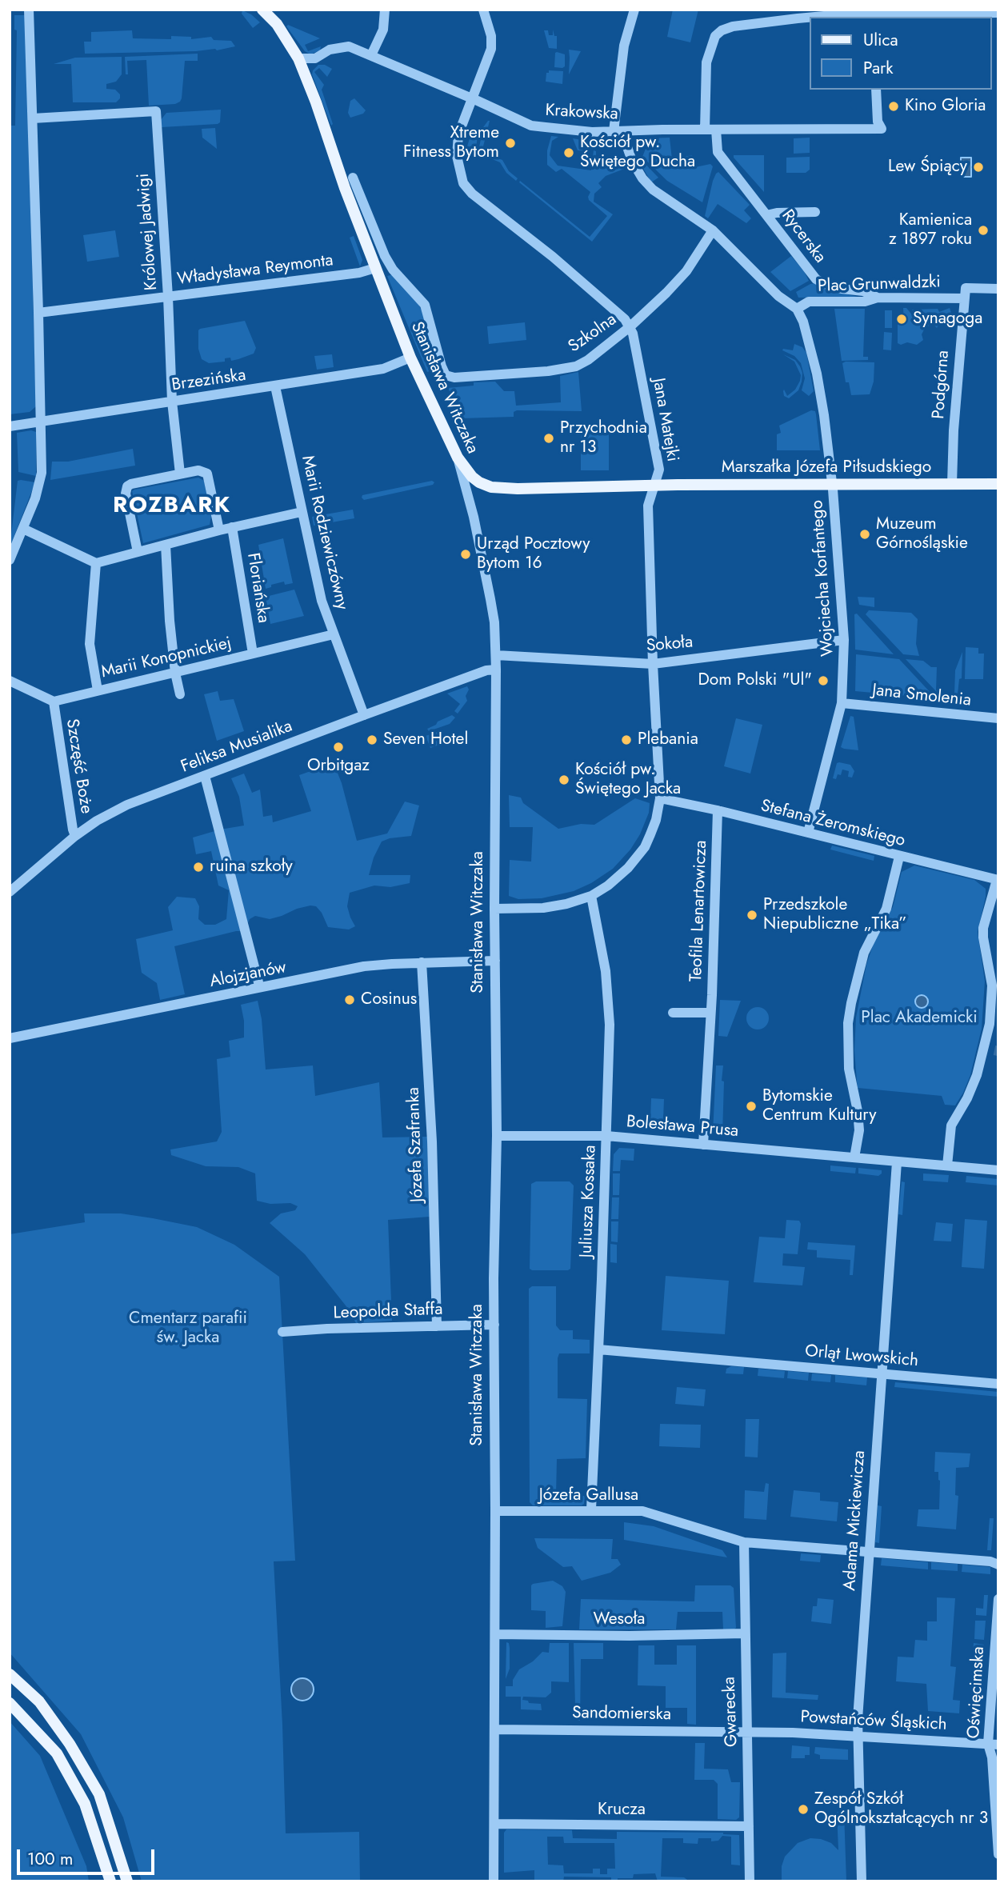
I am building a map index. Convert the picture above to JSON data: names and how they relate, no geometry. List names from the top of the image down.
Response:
{
  "streets": {
    "main road": ["Stanisława Witczaka", "Marszałka Józefa Piłsudskiego"],
    "street": [
      "Krakowska",
      "Królowej Jadwigi",
      "Rycerska",
      "Władysława Reymonta",
      "Plac Grunwaldzki",
      "Szkolna",
      "Brzezińska",
      "Podgórna",
      "Jana Matejki",
      "Marii Rodziewiczówny",
      "Wojciecha Korfantego",
      "Floriańska",
      "Sokoła",
      "Marii Konopnickiej",
      "Jana Smolenia",
      "Feliksa Musialika",
      "Szczęść Boże",
      "Stefana Żeromskiego",
      "Teofila Lenartowicza",
      "Alojzjanów",
      "Bolesława Prusa",
      "Józefa Szafranka",
      "Juliusza Kossaka",
      "Leopolda Staffa",
      "Orląt Lwowskich",
      "Józefa Gallusa",
      "Adama Mickiewicza",
      "Wesoła",
      "Oświęcimska",
      "Gwarecka",
      "Sandomierska",
      "Powstańców Śląskich",
      "Krucza"
    ]
  },
  "crossings": [
    ["Krakowska", "Rycerska"],
    ["Krakowska", "Stanisława Witczaka"],
    ["Królowej Jadwigi", "Władysława Reymonta"],
    ["Królowej Jadwigi", "Brzezińska"],
    ["Rycerska", "Plac Grunwaldzki"],
    ["Władysława Reymonta", "Stanisława Witczaka"],
    ["Plac Grunwaldzki", "Podgórna"],
    ["Plac Grunwaldzki", "Wojciecha Korfantego"],
    ["Szkolna", "Jana Matejki"],
    ["Brzezińska", "Stanisława Witczaka"],
    ["Brzezińska", "Marii Rodziewiczówny"],
    ["Podgórna", "Marszałka Józefa Piłsudskiego"],
    ["Stanisława Witczaka", "Jana Matejki"],
    ["Stanisława Witczaka", "Marszałka Józefa Piłsudskiego"],
    ["Stanisława Witczaka", "Sokoła"],
    ["Stanisława Witczaka", "Feliksa Musialika"],
    ["Stanisława Witczaka", "Alojzjanów"],
    ["Stanisława Witczaka", "Bolesława Prusa"],
    ["Stanisława Witczaka", "Leopolda Staffa"],
    ["Stanisława Witczaka", "Józefa Gallusa"],
    ["Stanisława Witczaka", "Wesoła"],
    ["Stanisława Witczaka", "Sandomierska"],
    ["Stanisława Witczaka", "Krucza"],
    ["Jana Matejki", "Marszałka Józefa Piłsudskiego"],
    ["Jana Matejki", "Sokoła"],
    ["Jana Matejki", "Stefana Żeromskiego"],
    ["Jana Matejki", "Juliusza Kossaka"],
    ["Marszałka Józefa Piłsudskiego", "Wojciecha Korfantego"],
    ["Marii Rodziewiczówny", "Marii Konopnickiej"],
    ["Marii Rodziewiczówny", "Feliksa Musialika"],
    ["Wojciecha Korfantego", "Sokoła"],
    ["Wojciecha Korfantego", "Jana Smolenia"],
    ["Wojciecha Korfantego", "Stefana Żeromskiego"],
    ["Floriańska", "Marii Konopnickiej"],
    ["Marii Konopnickiej", "Szczęść Boże"],
    ["Feliksa Musialika", "Szczęść Boże"],
    ["Stefana Żeromskiego", "Teofila Lenartowicza"],
    ["Teofila Lenartowicza", "Bolesława Prusa"],
    ["Alojzjanów", "Józefa Szafranka"],
    ["Bolesława Prusa", "Juliusza Kossaka"],
    ["Bolesława Prusa", "Adama Mickiewicza"],
    ["Józefa Szafranka", "Leopolda Staffa"],
    ["Juliusza Kossaka", "Orląt Lwowskich"],
    ["Juliusza Kossaka", "Józefa Gallusa"],
    ["Orląt Lwowskich", "Adama Mickiewicza"],
    ["Józefa Gallusa", "Adama Mickiewicza"],
    ["Józefa Gallusa", "Gwarecka"],
    ["Adama Mickiewicza", "Powstańców Śląskich"],
    ["Wesoła", "Gwarecka"],
    ["Oświęcimska", "Powstańców Śląskich"],
    ["Gwarecka", "Sandomierska"],
    ["Gwarecka", "Powstańców Śląskich"],
    ["Gwarecka", "Krucza"],
    ["Sandomierska", "Powstańców Śląskich"]
  ],
  "districts": ["ROZBARK"],
  "parks": ["Plac Akademicki", "Cmentarz parafii św. Jacka"],
  "places": [
    "Kino Gloria",
    "Xtreme Fitness Bytom",
    "Kościół pw. Świętego Ducha",
    "Lew Śpiący",
    "Kamienica z 1897 roku",
    "Synagoga",
    "Przychodnia nr 13",
    "Muzeum Górnośląskie",
    "Urząd Pocztowy Bytom 16",
    "Dom Polski \"Ul\"",
    "Seven Hotel",
    "Plebania",
    "Orbitgaz",
    "Kościół pw. Świętego Jacka",
    "ruina szkoły",
    "Przedszkole Niepubliczne „Tika”",
    "Cosinus",
    "Bytomskie Centrum Kultury",
    "Zespół Szkół Ogólnokształcących nr 3"
  ],
  "legend": ["Ulica", "Park"],
  "scale_bar": "100 m"
}
